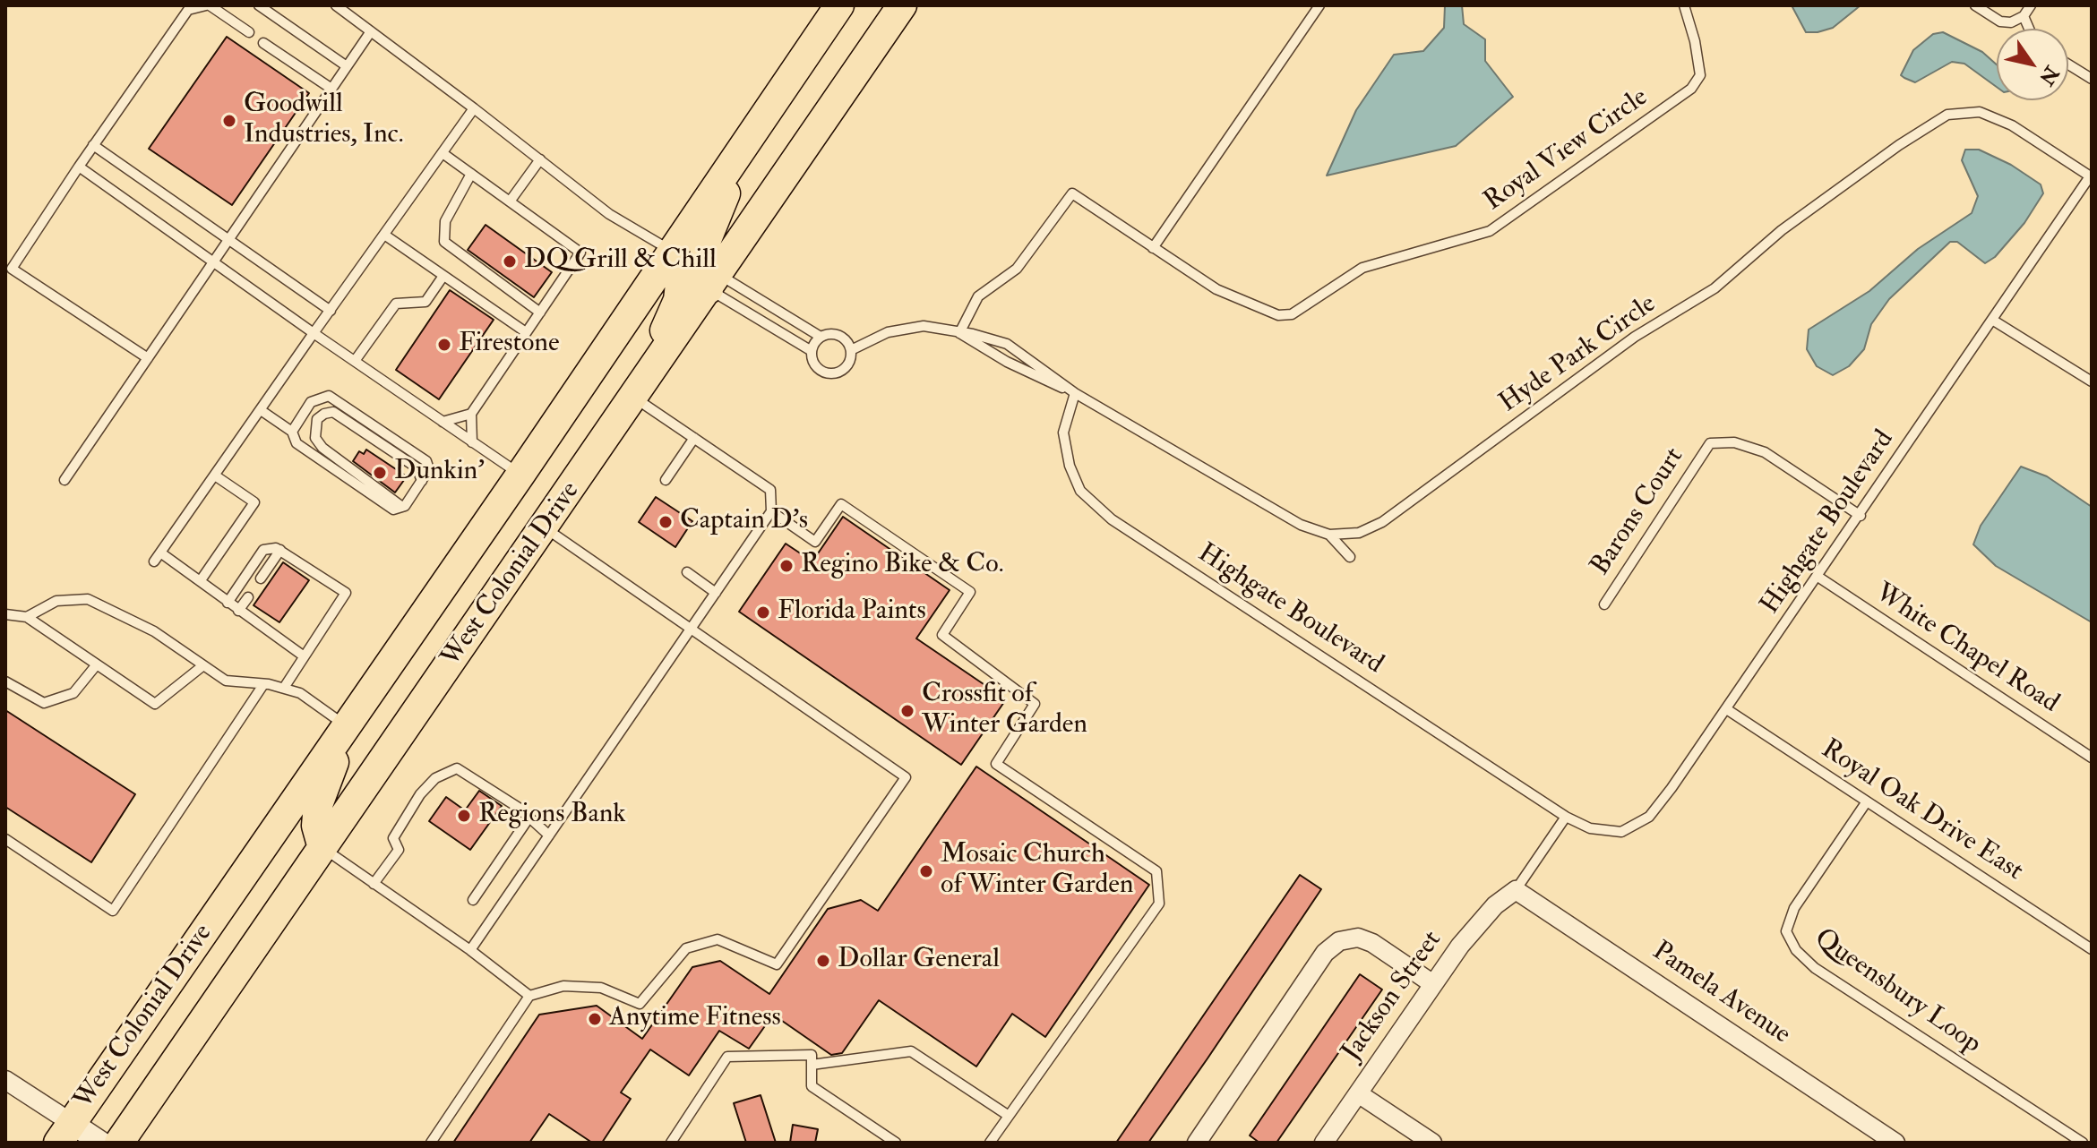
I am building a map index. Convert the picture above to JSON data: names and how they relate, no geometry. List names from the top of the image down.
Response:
{
  "streets": {
    "highway": ["West Colonial Drive"],
    "street": ["Pamela Avenue", "Jackson Street"],
    "lane": [
      "Royal View Circle",
      "Hyde Park Circle",
      "Barons Court",
      "Highgate Boulevard",
      "White Chapel Road",
      "Royal Oak Drive East",
      "Queensbury Loop"
    ]
  },
  "crossings": [
    ["Royal View Circle", "Hyde Park Circle"],
    ["Hyde Park Circle", "Highgate Boulevard"],
    ["Barons Court", "Highgate Boulevard"],
    ["Highgate Boulevard", "White Chapel Road"],
    ["Highgate Boulevard", "Royal Oak Drive East"],
    ["Royal Oak Drive East", "Queensbury Loop"],
    ["Pamela Avenue", "Jackson Street"]
  ],
  "places": [
    "Goodwill Industries, Inc.",
    "DQ Grill & Chill",
    "Firestone",
    "Dunkin'",
    "Captain D's",
    "Regino Bike & Co.",
    "Florida Paints",
    "Crossfit of Winter Garden",
    "Regions Bank",
    "Mosaic Church of Winter Garden",
    "Dollar General",
    "Anytime Fitness"
  ],
  "north": "bottom right"
}
